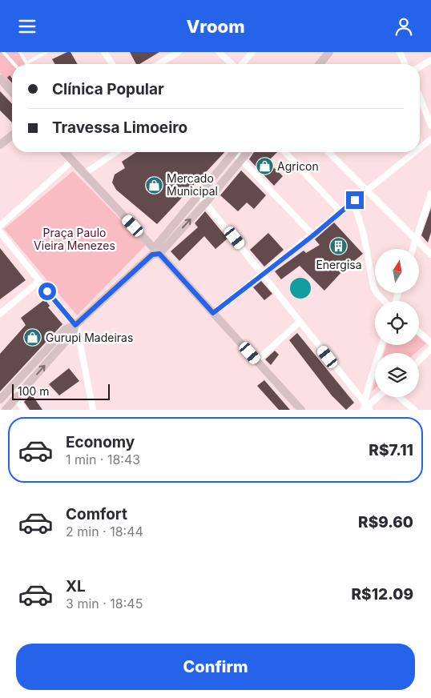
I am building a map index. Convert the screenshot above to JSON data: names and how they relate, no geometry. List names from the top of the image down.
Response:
{
  "parks": ["Praça Paulo Vieira Menezes"],
  "places": {
    "shop": ["Agricon", "Mercado Municipal", "Gurupi Madeiras"],
    "building": ["Energisa"]
  },
  "scale_bar": "100 m",
  "north": "top",
  "page": {
    "header": "Vroom",
    "banner": ["Clínica Popular", "Travessa Limoeiro"],
    "scale": "100 m",
    "list": [
      {
        "name": "Economy",
        "note": "1 min · 18:43",
        "value": "R$7.11"
      },
      {
        "name": "Comfort",
        "note": "2 min · 18:44",
        "value": "R$9.60"
      },
      {
        "name": "XL",
        "note": "3 min · 18:45",
        "value": "R$12.09"
      }
    ],
    "buttons": "Confirm"
  }
}
